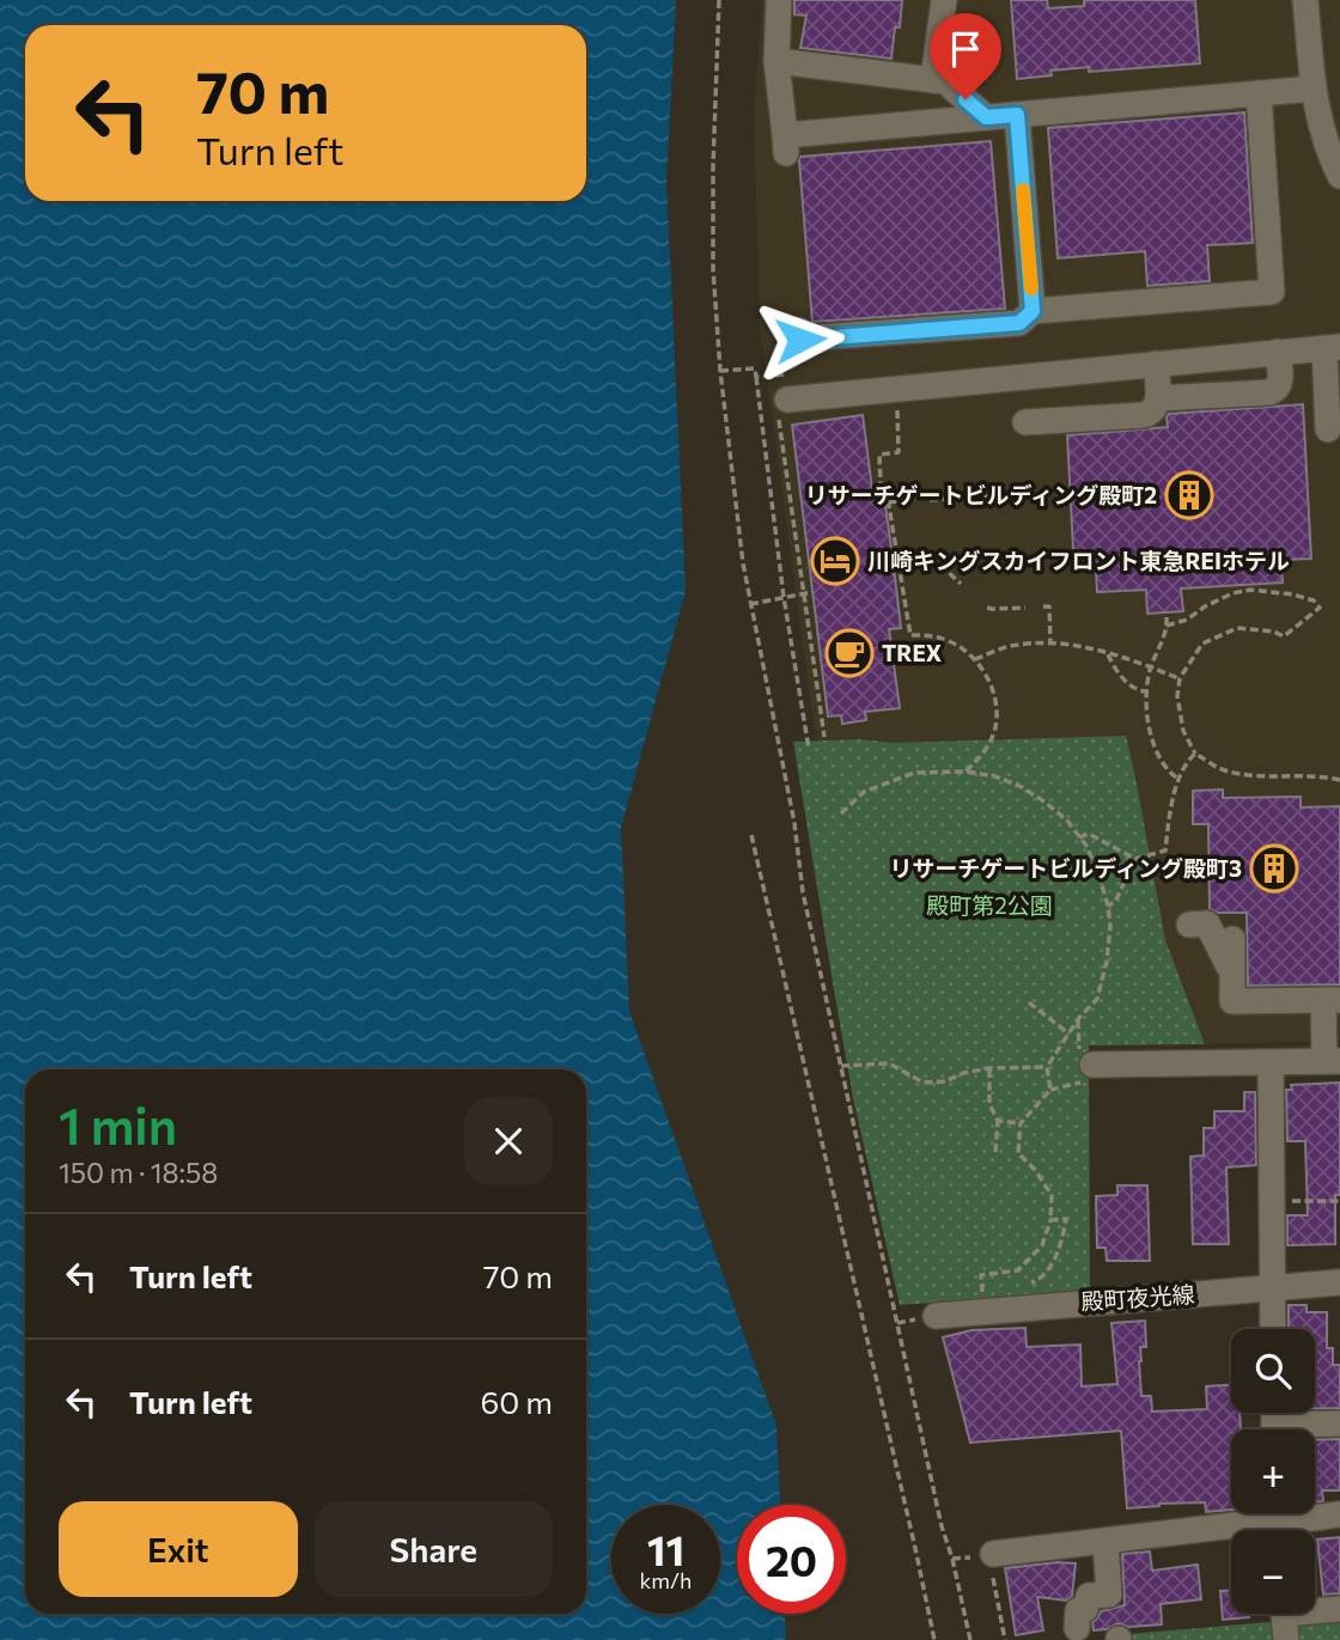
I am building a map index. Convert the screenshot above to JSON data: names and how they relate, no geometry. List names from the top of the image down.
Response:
{
  "streets": {
    "street": ["殿町夜光線"]
  },
  "parks": ["殿町第2公園"],
  "places": {
    "building": ["リサーチゲートビルディング殿町2", "リサーチゲートビルディング殿町3"],
    "hotel": ["川崎キングスカイフロント東急REIホテル"],
    "cafe": ["TREX"]
  },
  "page": {
    "turn": ["70 m", "Turn left"],
    "heading": ["1 min", "150 m · 18:58"],
    "list": [
      {
        "name": "Turn left",
        "value": "70 m"
      },
      {
        "name": "Turn left",
        "value": "60 m"
      }
    ],
    "map_buttons": ["+", "−"],
    "buttons": ["Exit", "Share"],
    "speed": "11 km/h",
    "limit": "20"
  }
}
